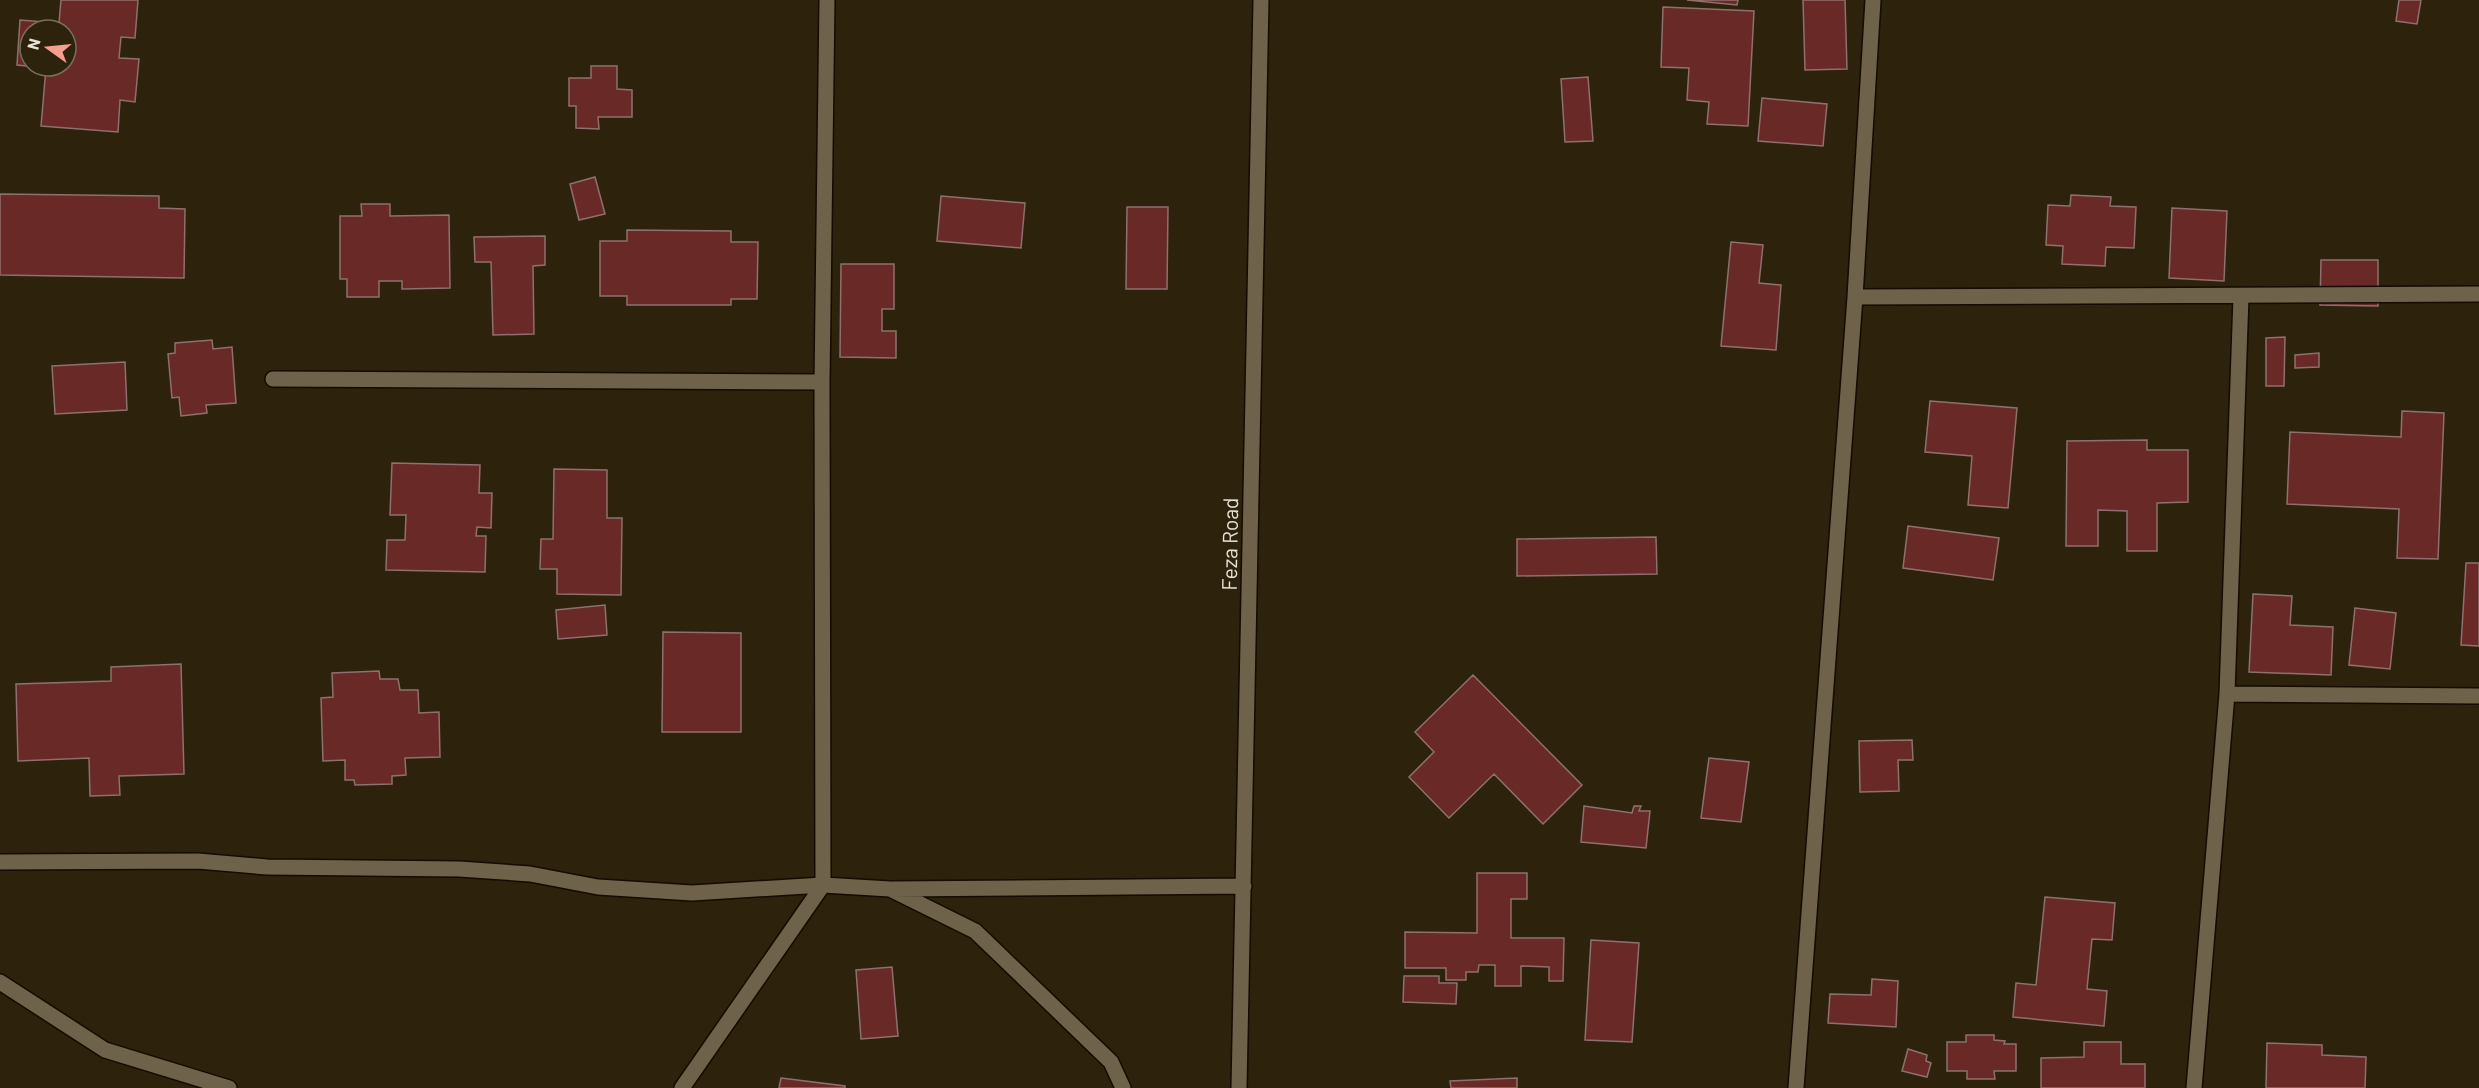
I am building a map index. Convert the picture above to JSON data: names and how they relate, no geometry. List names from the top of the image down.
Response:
{
  "streets": {
    "street": ["Feza Road"]
  },
  "north": "left"
}
